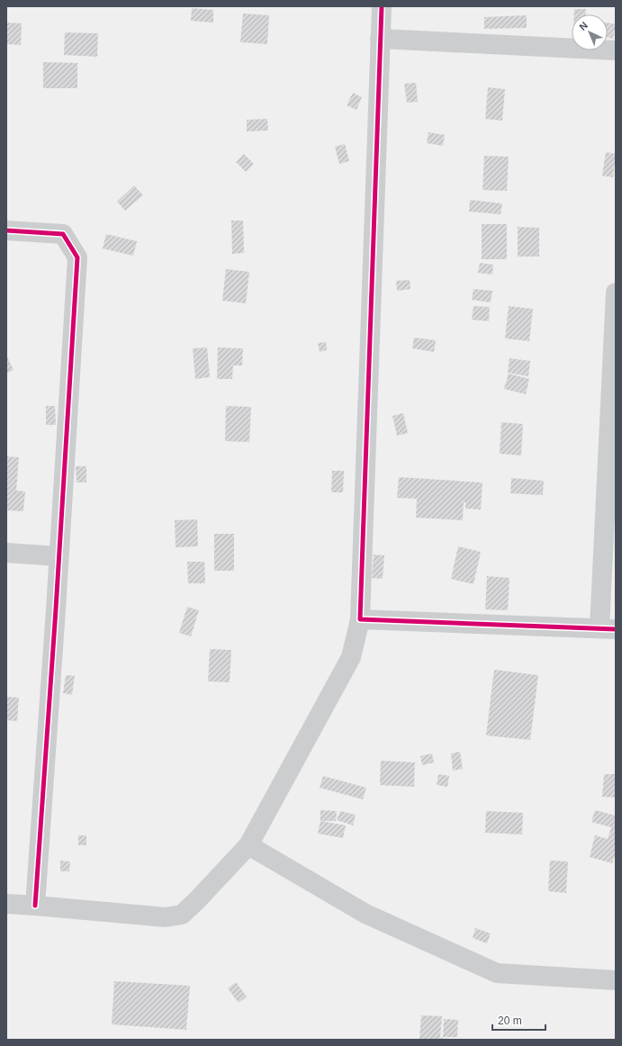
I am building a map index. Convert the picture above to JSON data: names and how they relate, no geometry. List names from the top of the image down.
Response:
{
  "scale_bar": "20 m",
  "north": "top left"
}
